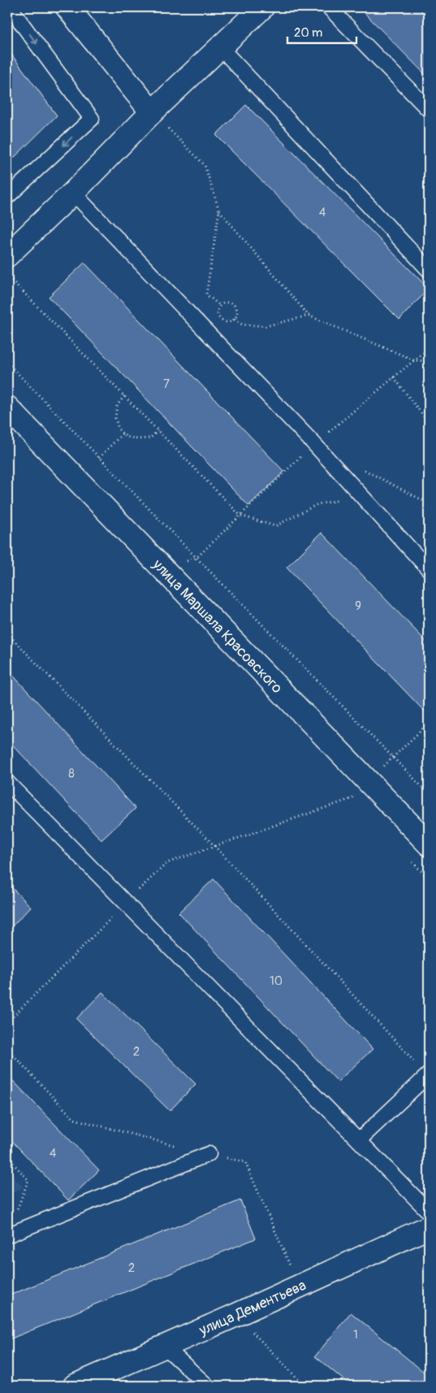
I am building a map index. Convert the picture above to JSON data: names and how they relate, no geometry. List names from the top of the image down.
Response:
{
  "streets": {
    "street": ["улица Маршала Красовского", "улица Дементьева"]
  },
  "house_numbers": [
    "4",
    "7",
    "9",
    "8",
    "10",
    "2",
    "4",
    "2",
    "1"
  ],
  "scale_bar": "20 m"
}
